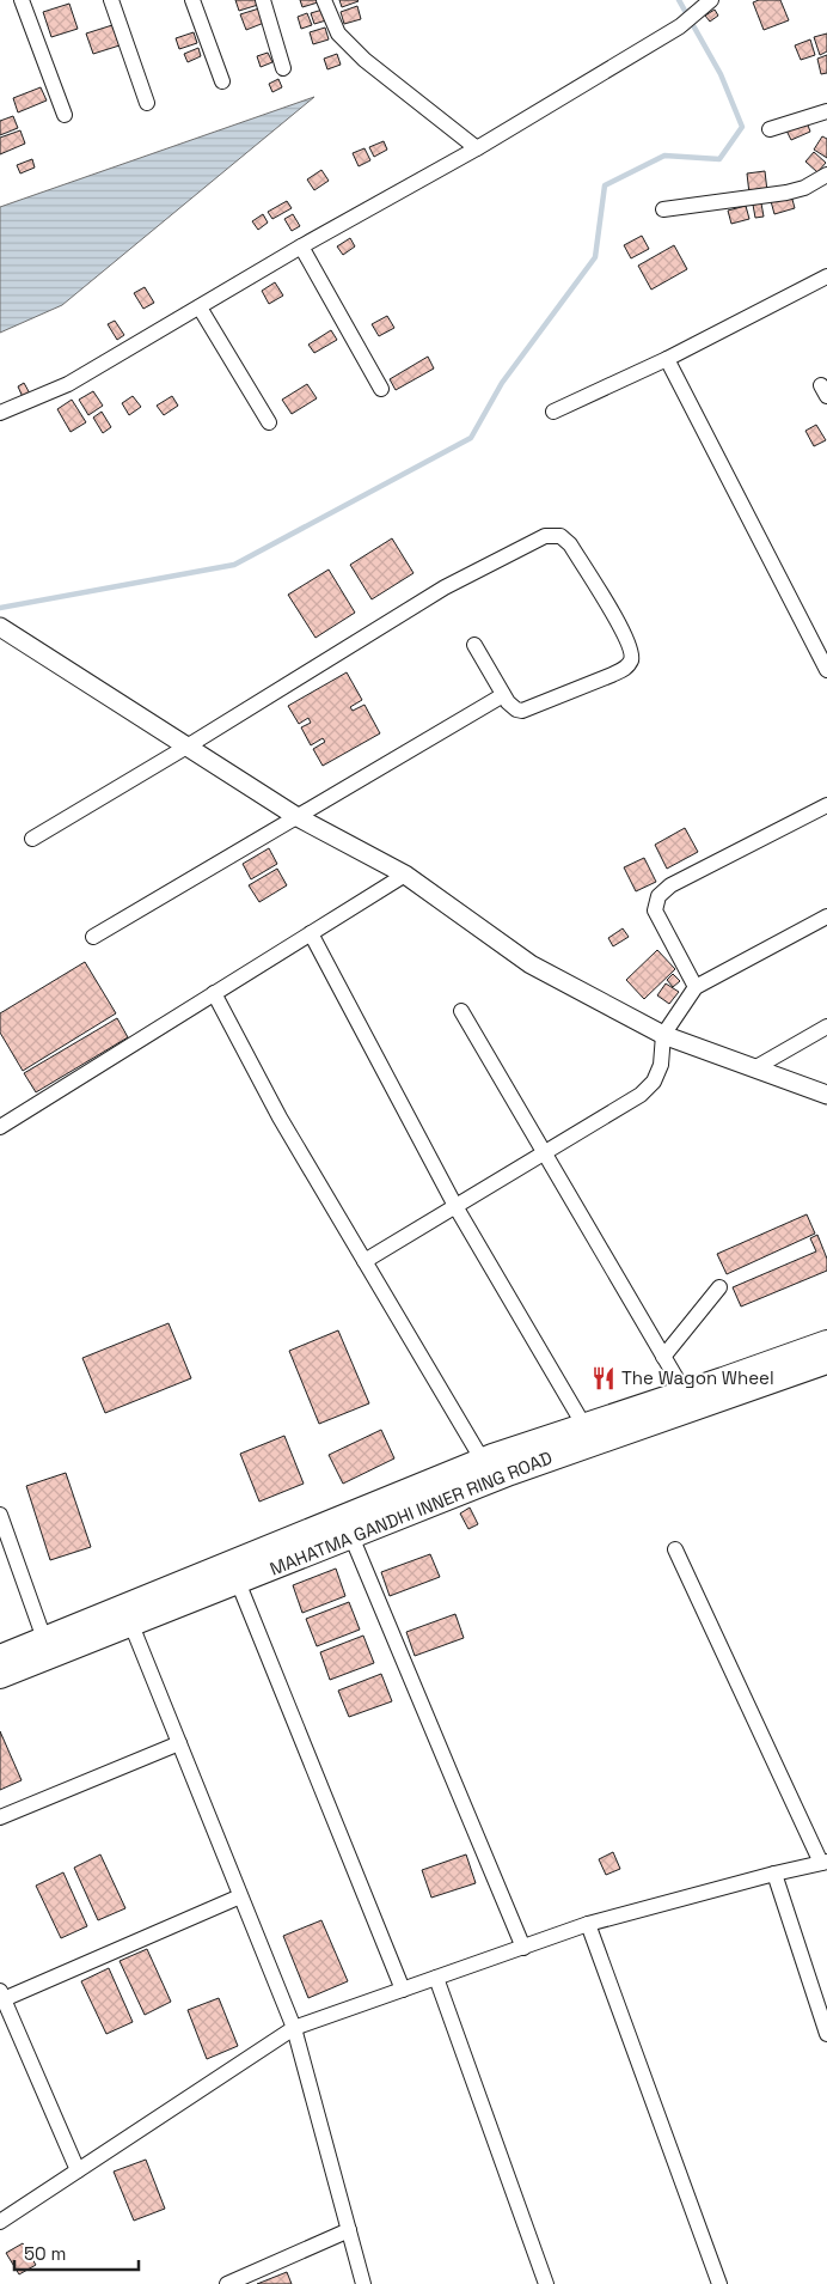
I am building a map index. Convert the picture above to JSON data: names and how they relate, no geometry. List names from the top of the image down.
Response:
{
  "streets": {
    "main road": ["MAHATMA GANDHI INNER RING ROAD"]
  },
  "places": {
    "restaurant": ["The Wagon Wheel"]
  },
  "scale_bar": "50 m"
}
